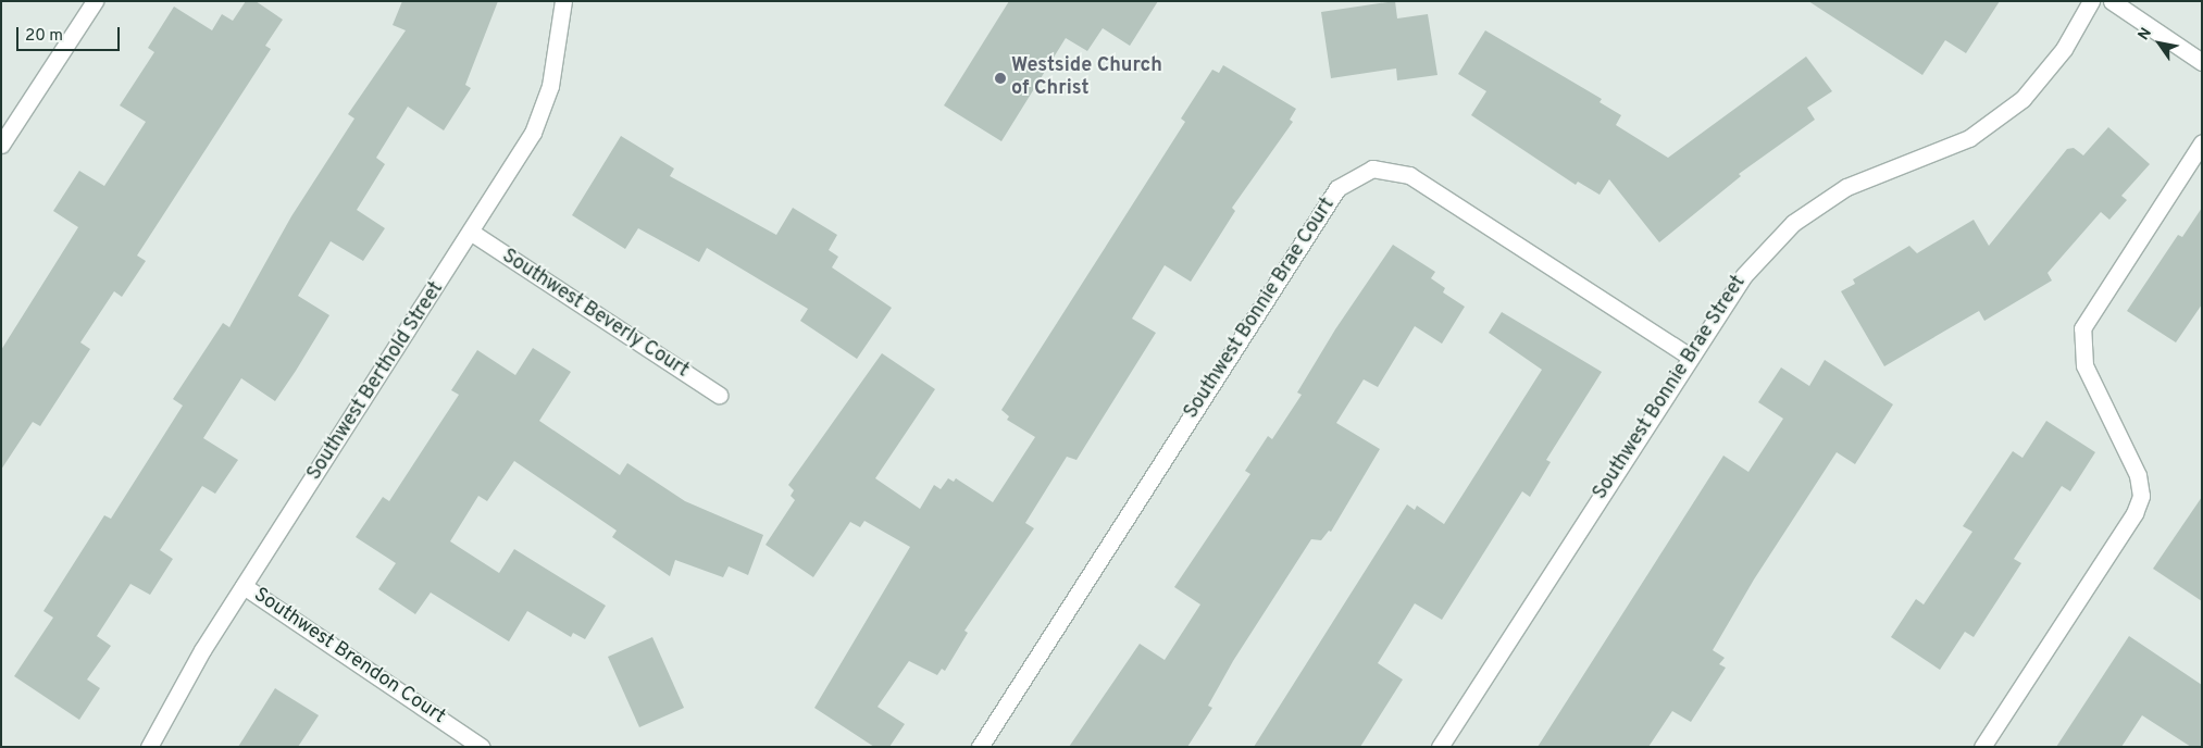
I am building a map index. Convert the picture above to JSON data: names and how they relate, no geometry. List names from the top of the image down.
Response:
{
  "streets": {
    "street": [
      "Southwest Bonnie Brae Court",
      "Southwest Beverly Court",
      "Southwest Berthold Street",
      "Southwest Bonnie Brae Street",
      "Southwest Brendon Court"
    ]
  },
  "crossings": [
    ["Southwest Bonnie Brae Court", "Southwest Bonnie Brae Street"],
    ["Southwest Beverly Court", "Southwest Berthold Street"],
    ["Southwest Berthold Street", "Southwest Brendon Court"]
  ],
  "places": ["Westside Church of Christ"],
  "scale_bar": "20 m",
  "north": "top left"
}
